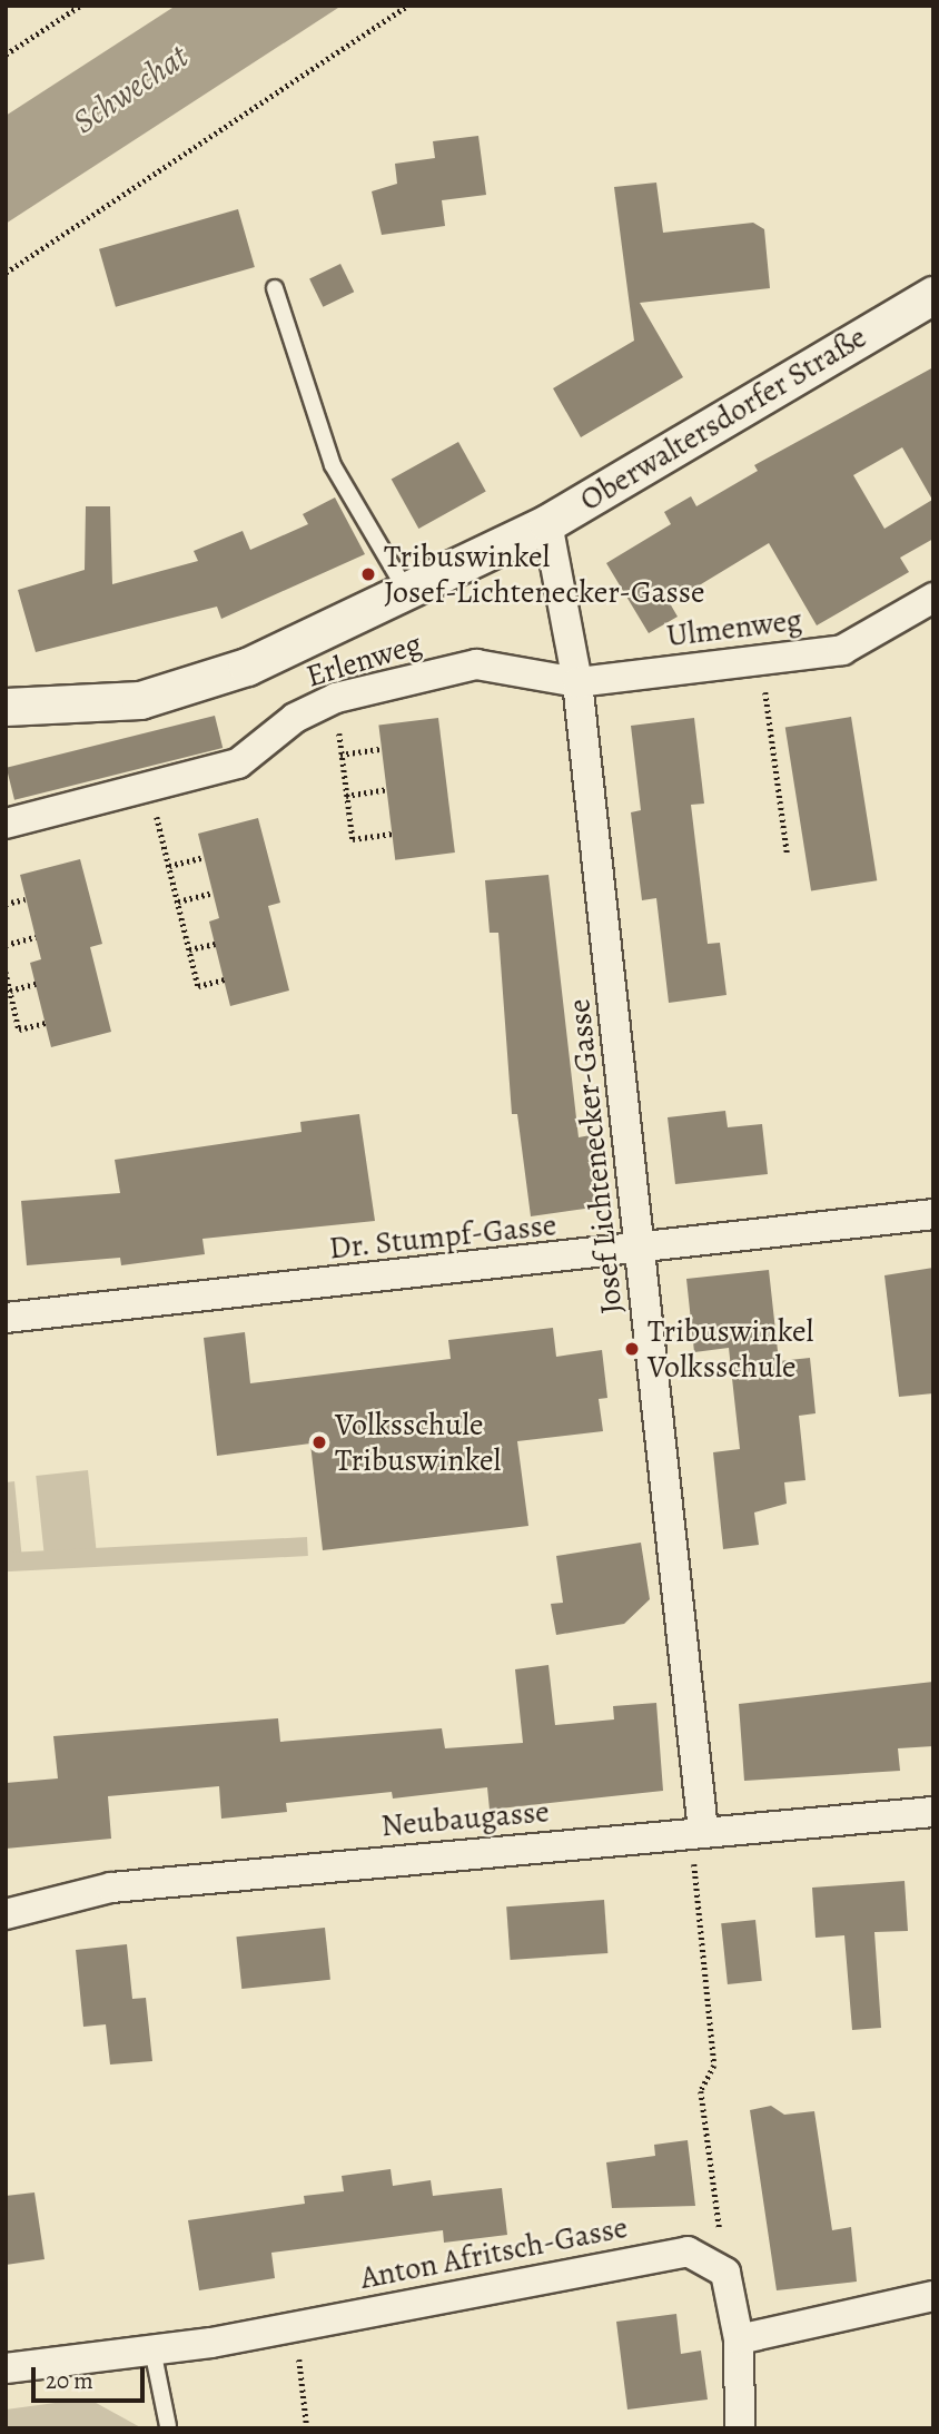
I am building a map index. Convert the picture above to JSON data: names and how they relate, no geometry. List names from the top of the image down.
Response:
{
  "streets": {
    "street": [
      "Oberwaltersdorfer Straße",
      "Ulmenweg",
      "Erlenweg",
      "Josef Lichtenecker-Gasse",
      "Dr. Stumpf-Gasse",
      "Neubaugasse",
      "Anton Afritsch-Gasse"
    ]
  },
  "crossings": [
    ["Oberwaltersdorfer Straße", "Josef Lichtenecker-Gasse"],
    ["Ulmenweg", "Erlenweg"],
    ["Ulmenweg", "Josef Lichtenecker-Gasse"],
    ["Erlenweg", "Josef Lichtenecker-Gasse"],
    ["Josef Lichtenecker-Gasse", "Dr. Stumpf-Gasse"],
    ["Josef Lichtenecker-Gasse", "Neubaugasse"]
  ],
  "water": ["Schwechat"],
  "places": ["Tribuswinkel Josef-Lichtenecker-Gasse", "Tribuswinkel Volksschule", "Volksschule Tribuswinkel"],
  "scale_bar": "20 m"
}
